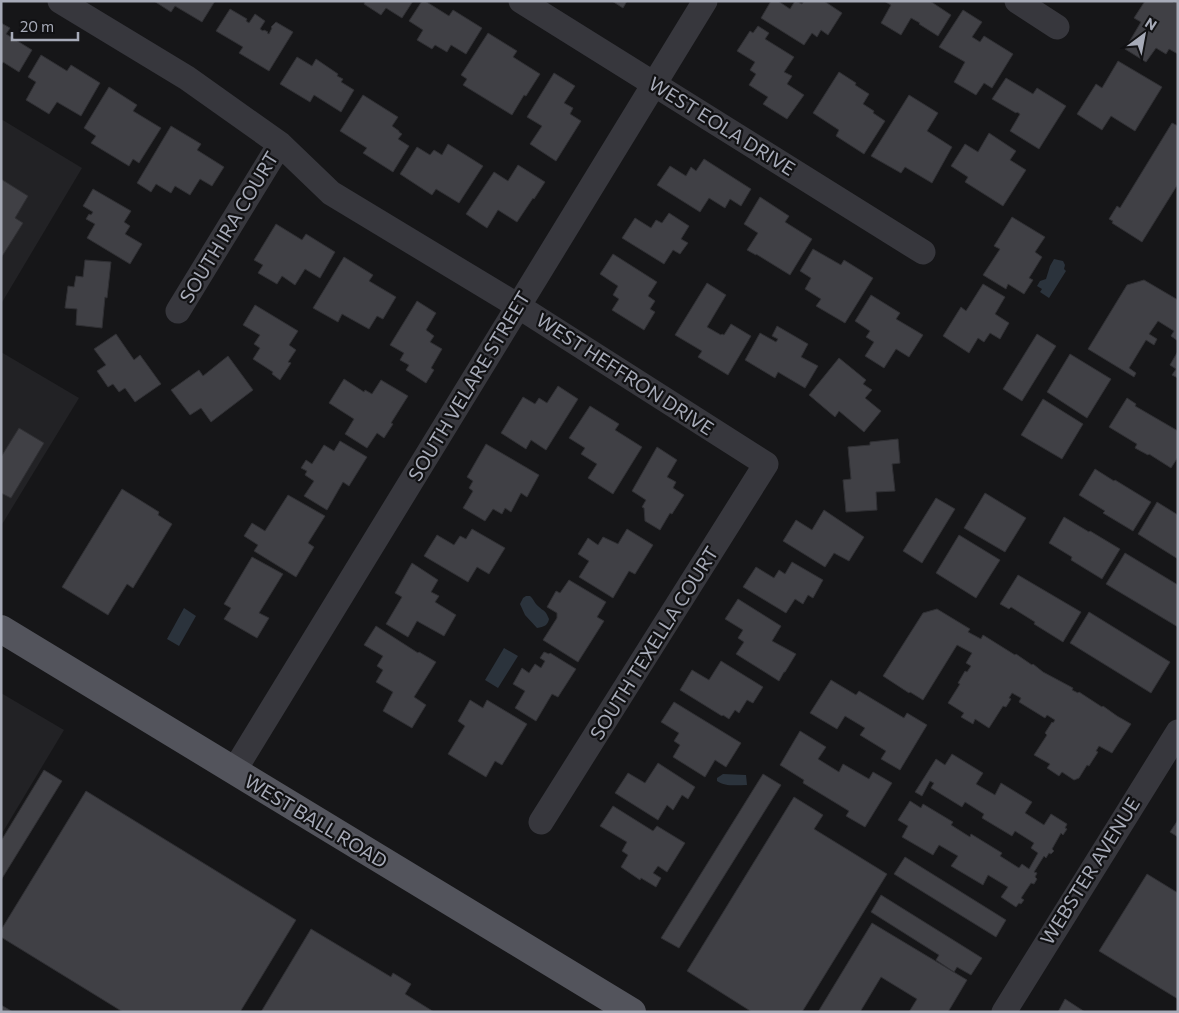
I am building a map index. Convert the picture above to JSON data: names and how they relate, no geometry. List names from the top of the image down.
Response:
{
  "streets": {
    "main road": ["WEST BALL ROAD"],
    "street": [
      "WEST EOLA DRIVE",
      "SOUTH IRA COURT",
      "WEST HEFFRON DRIVE",
      "SOUTH VELARE STREET",
      "SOUTH TEXELLA COURT",
      "WEBSTER AVENUE"
    ]
  },
  "crossings": [
    ["WEST EOLA DRIVE", "SOUTH VELARE STREET"],
    ["SOUTH IRA COURT", "WEST HEFFRON DRIVE"],
    ["WEST HEFFRON DRIVE", "SOUTH VELARE STREET"],
    ["WEST HEFFRON DRIVE", "SOUTH TEXELLA COURT"],
    ["SOUTH VELARE STREET", "WEST BALL ROAD"]
  ],
  "scale_bar": "20 m",
  "north": "top right"
}
